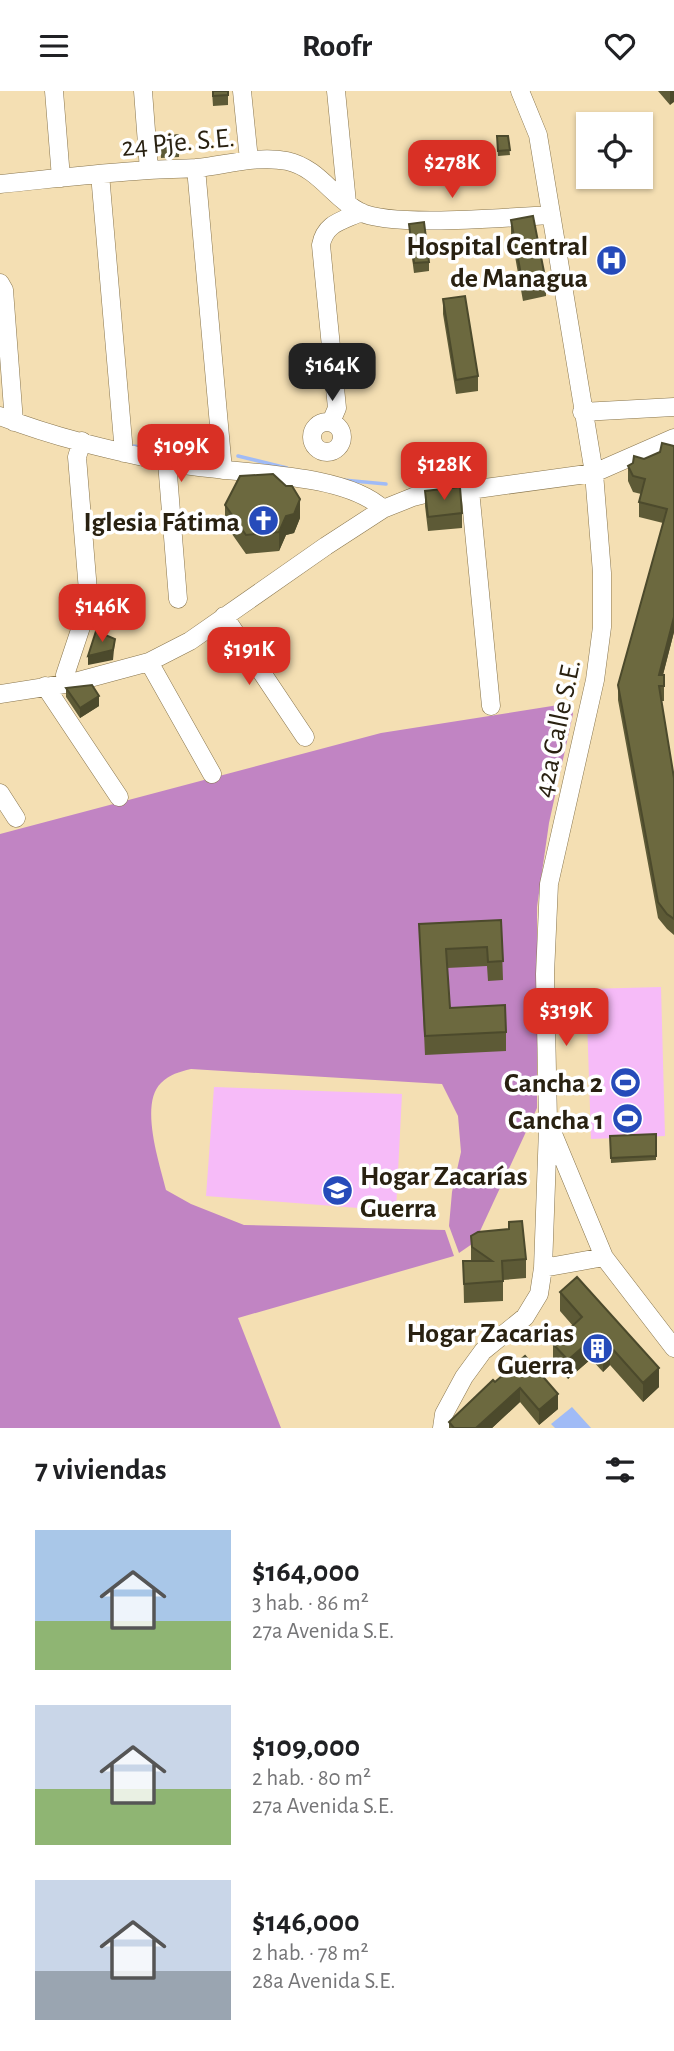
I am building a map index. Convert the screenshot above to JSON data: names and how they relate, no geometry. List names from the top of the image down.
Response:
{
  "streets": {
    "street": ["24 Pje. S.E.", "42a Calle S.E."]
  },
  "places": {
    "hospital": ["Hospital Central de Managua"],
    "church": ["Iglesia Fátima"],
    "sports": ["Cancha 2", "Cancha 1"],
    "school or university": ["Hogar Zacarías Guerra"],
    "building": ["Hogar Zacarias Guerra"]
  },
  "page": {
    "header": "Roofr",
    "price": [
      "$278K",
      "$164K",
      "$109K",
      "$128K",
      "$146K",
      "$191K",
      "$319K"
    ],
    "heading": "7 viviendas",
    "list": [
      {
        "name": "$164,000",
        "note": "3 hab. · 86 m² · 27a Avenida S.E."
      },
      {
        "name": "$109,000",
        "note": "2 hab. · 80 m² · 27a Avenida S.E."
      },
      {
        "name": "$146,000",
        "note": "2 hab. · 78 m² · 28a Avenida S.E."
      }
    ]
  }
}
